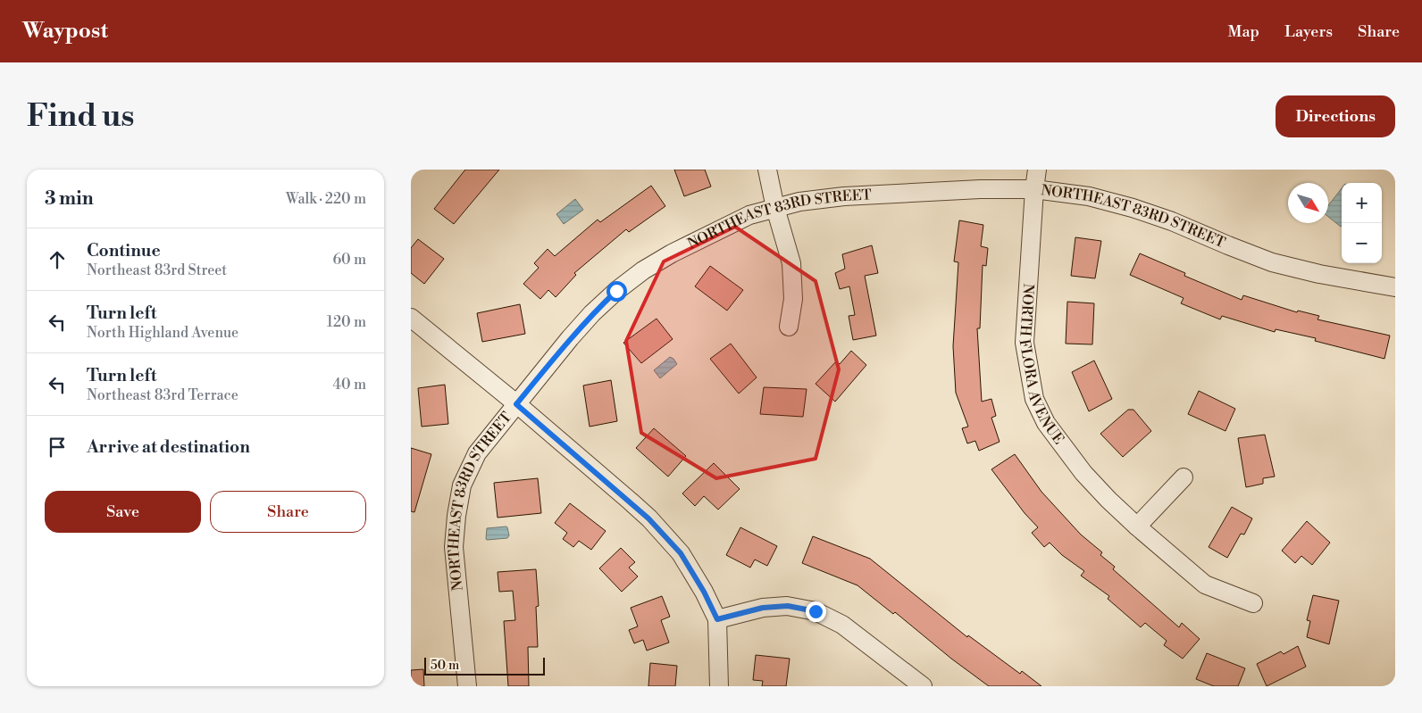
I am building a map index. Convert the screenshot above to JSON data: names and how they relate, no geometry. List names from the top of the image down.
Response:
{
  "streets": {
    "street": ["NORTHEAST 83RD STREET", "NORTH FLORA AVENUE"]
  },
  "crossings": [
    ["NORTHEAST 83RD STREET", "NORTH FLORA AVENUE"]
  ],
  "scale_bar": "50 m",
  "north": "bottom right",
  "page": {
    "header": "Waypost",
    "nav": ["Map", "Layers", "Share"],
    "buttons": [
      "Directions",
      ["Save", "Share"]
    ],
    "title": "Find us",
    "heading": ["3 min", "Walk · 220 m"],
    "map_buttons": ["+", "−"],
    "list": [
      ["Continue", "Northeast 83rd Street", "60 m"],
      ["Turn left", "North Highland Avenue", "120 m"],
      ["Turn left", "Northeast 83rd Terrace", "40 m"],
      "Arrive at destination"
    ],
    "scale": "50 m"
  }
}
